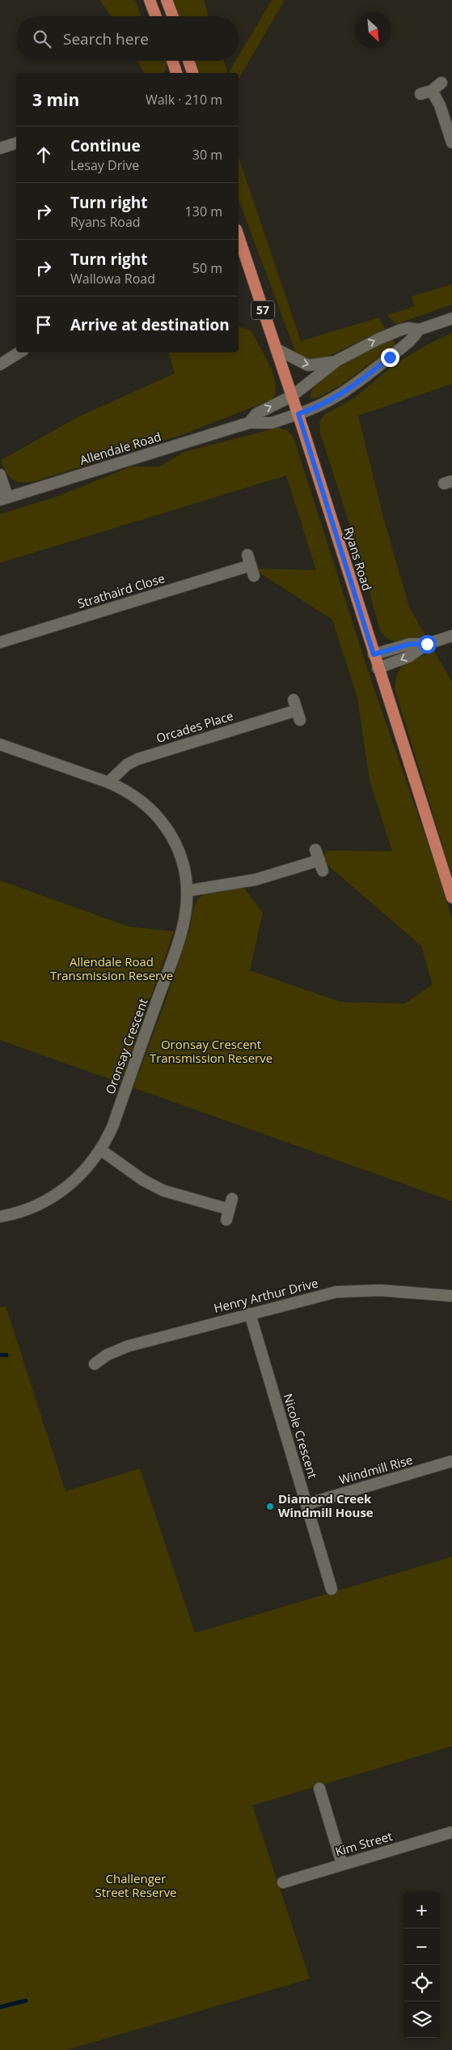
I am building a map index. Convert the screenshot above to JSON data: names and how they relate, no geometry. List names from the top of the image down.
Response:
{
  "streets": {
    "main road": ["57", "Ryans Road"],
    "street": [
      "Allendale Road",
      "Strathaird Close",
      "Orcades Place",
      "Oronsay Crescent",
      "Henry Arthur Drive",
      "Nicole Crescent",
      "Windmill Rise",
      "Kim Street"
    ]
  },
  "crossings": [
    ["Allendale Road", "Ryans Road"],
    ["Orcades Place", "Oronsay Crescent"],
    ["Henry Arthur Drive", "Nicole Crescent"],
    ["Nicole Crescent", "Windmill Rise"]
  ],
  "parks": ["Allendale Road Transmission Reserve", "Oronsay Crescent Transmission Reserve", "Challenger Street Reserve"],
  "places": ["Diamond Creek Windmill House"],
  "north": "bottom right",
  "page": {
    "search": "Search here",
    "heading": ["3 min", "Walk · 210 m"],
    "list": [
      ["Continue", "Lesay Drive", "30 m"],
      ["Turn right", "Ryans Road", "130 m"],
      ["Turn right", "Wallowa Road", "50 m"],
      "Arrive at destination"
    ],
    "map_buttons": ["+", "−"]
  }
}
